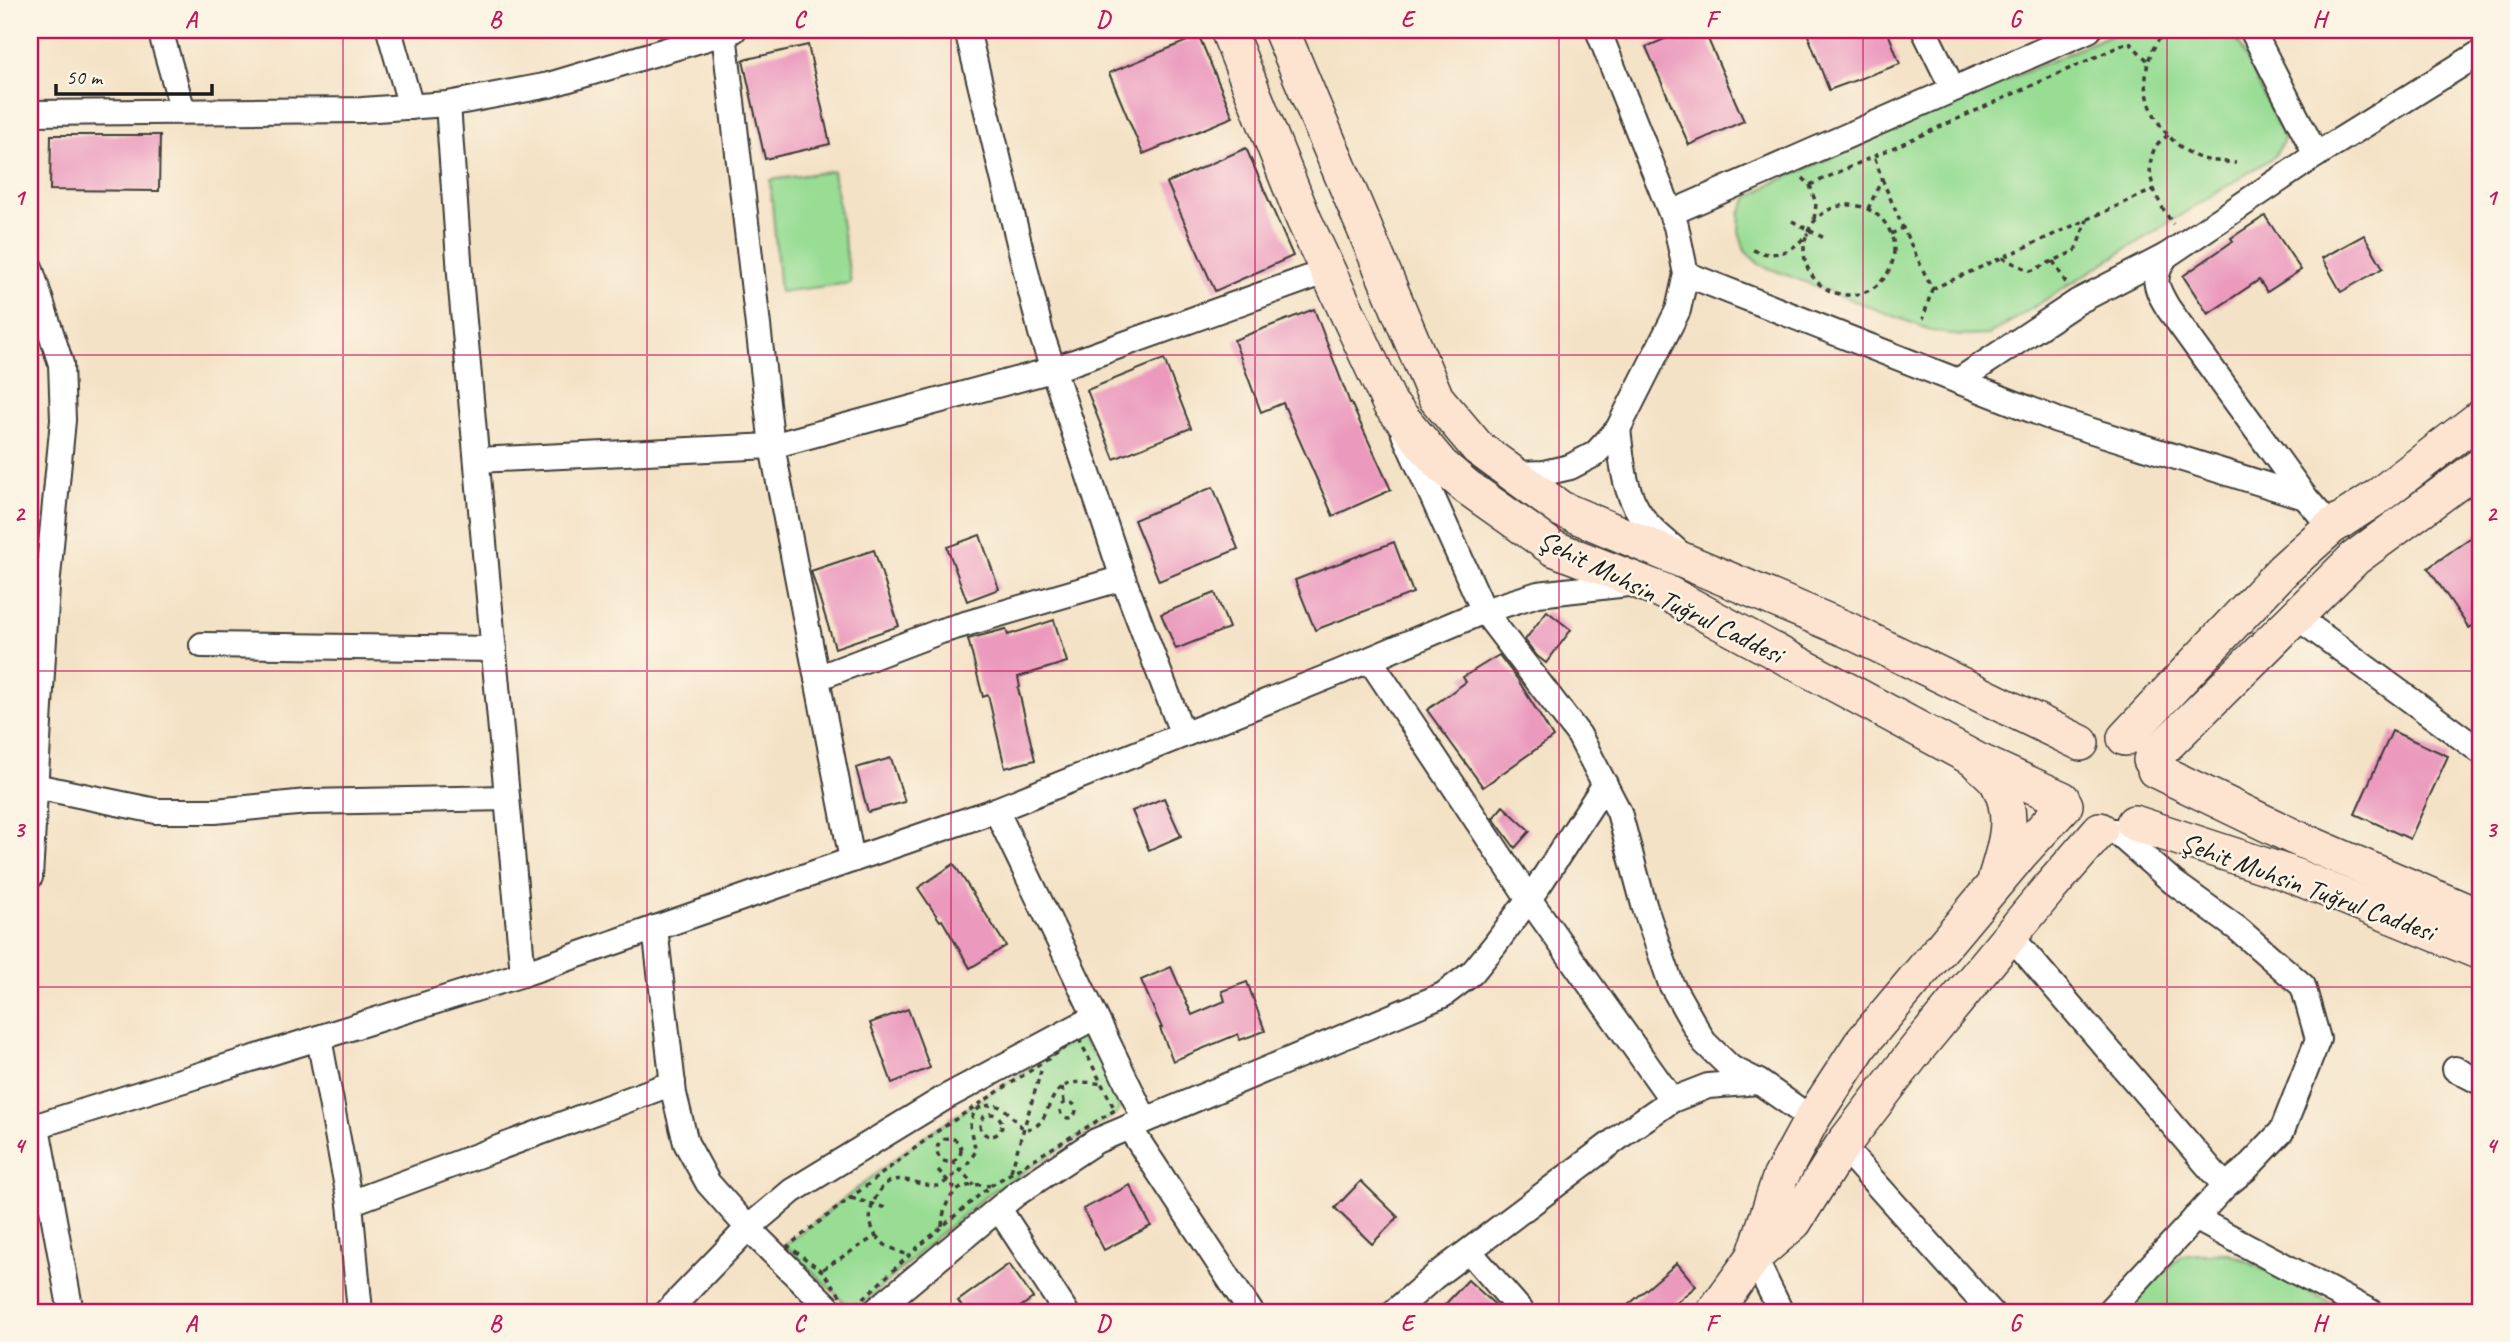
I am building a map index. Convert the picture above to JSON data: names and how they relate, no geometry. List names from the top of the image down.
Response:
{
  "streets": {
    "main road": ["Şehit Muhsin Tuğrul Caddesi"]
  },
  "scale_bar": "50 m",
  "grid": {
    "columns": [
      "A",
      "B",
      "C",
      "D",
      "E",
      "F",
      "G",
      "H"
    ],
    "rows": [
      "1",
      "2",
      "3",
      "4"
    ]
  }
}
